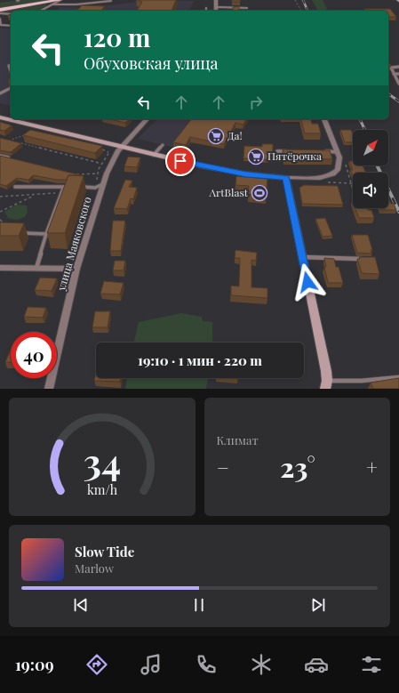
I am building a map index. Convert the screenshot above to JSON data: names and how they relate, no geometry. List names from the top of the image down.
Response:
{
  "streets": {
    "street": ["улица Маяковского"]
  },
  "places": {
    "supermarket": ["Да!", "Пятёрочка"],
    "sports": ["ArtBlast"]
  },
  "north": "top right",
  "page": {
    "turn": ["120 m", "Обуховская улица"],
    "limit": "40",
    "trip": "19:10 · 1 мин · 220 m",
    "tile": "Климат",
    "heat": ["−", "23°", "+"],
    "song": ["Slow Tide", "Marlow"],
    "tabs": "19:09",
    "gauge": ["34", "km/h"]
  }
}
